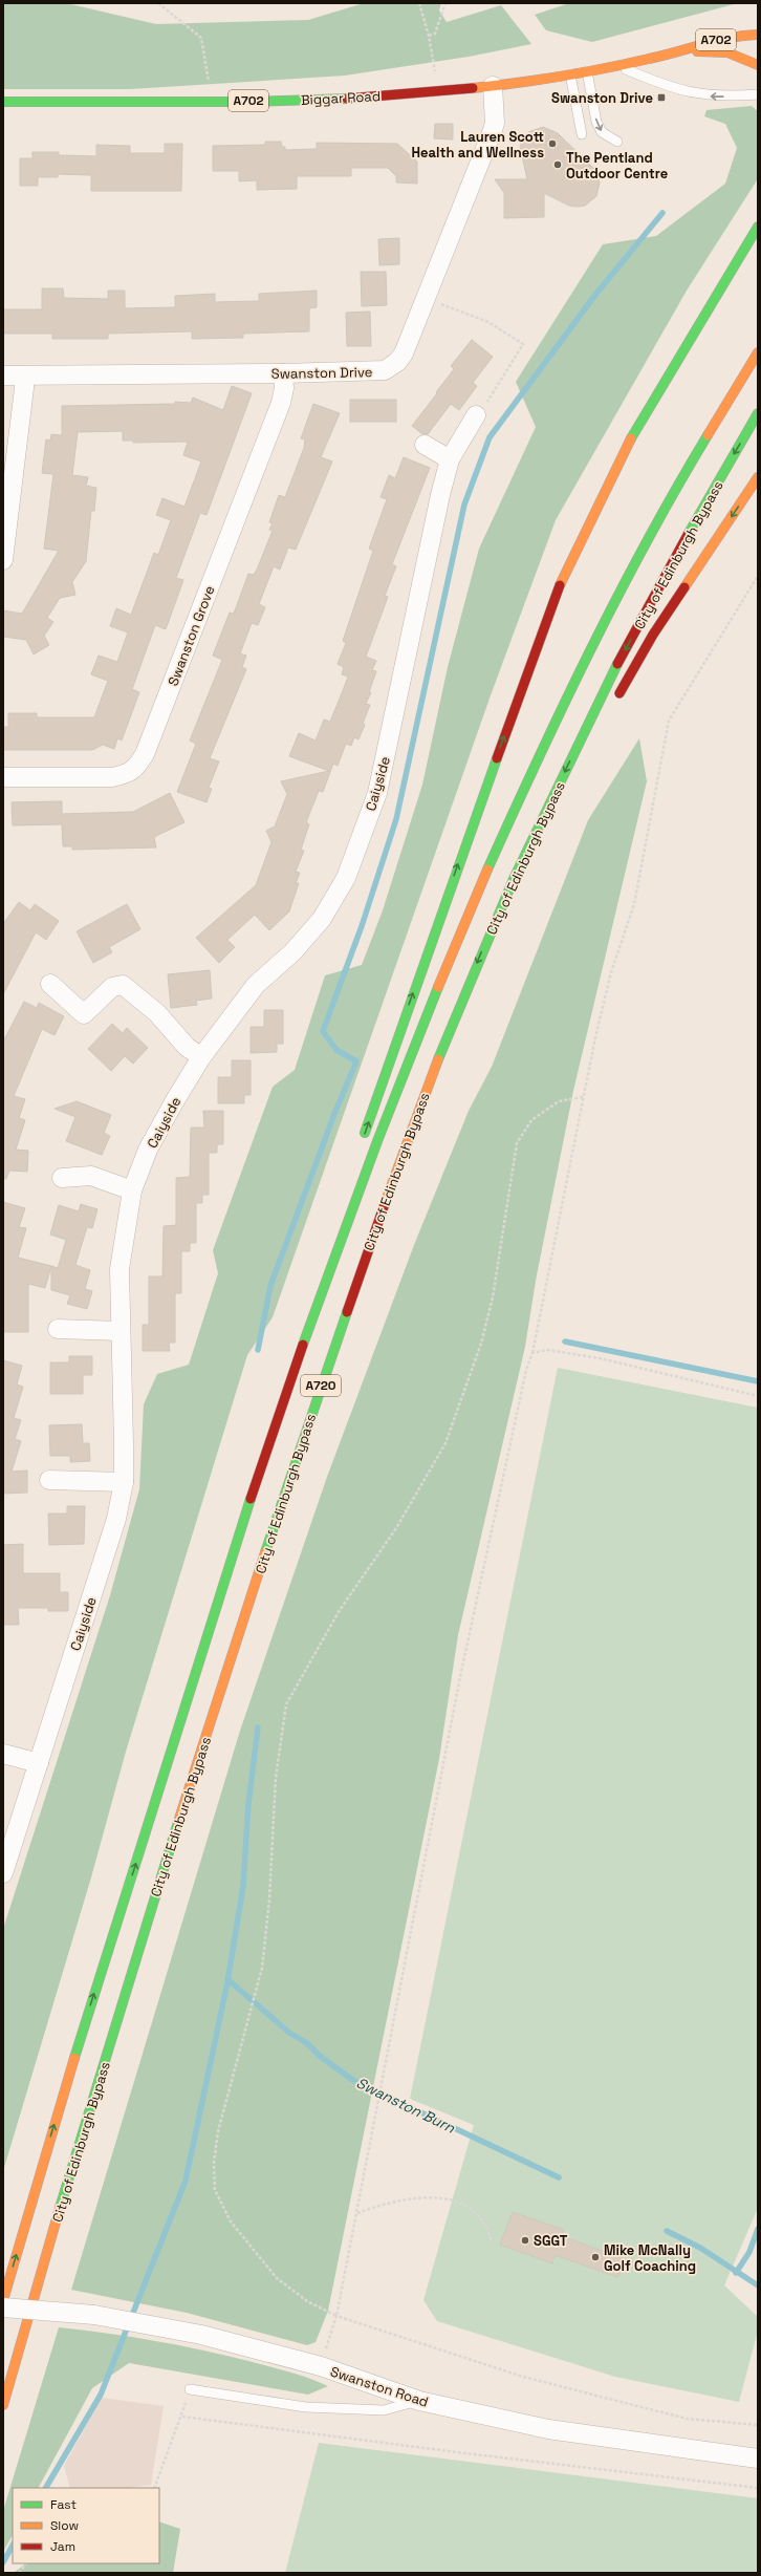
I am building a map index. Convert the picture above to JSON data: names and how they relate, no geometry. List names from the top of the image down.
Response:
{
  "streets": {
    "main road": [
      "A702",
      "Biggar Road",
      "City of Edinburgh Bypass",
      "A720"
    ],
    "street": [
      "Swanston Drive",
      "Swanston Grove",
      "Caiyside",
      "Swanston Road"
    ]
  },
  "crossings": [
    ["Biggar Road", "Swanston Drive"],
    ["Swanston Drive", "Swanston Grove"]
  ],
  "water": ["Swanston Burn"],
  "places": {
    "transit": ["Swanston Drive"],
    "other": [
      "Lauren Scott Health and Wellness",
      "The Pentland Outdoor Centre",
      "SGGT",
      "Mike McNally Golf Coaching"
    ]
  },
  "legend": ["Fast", "Slow", "Jam"]
}
